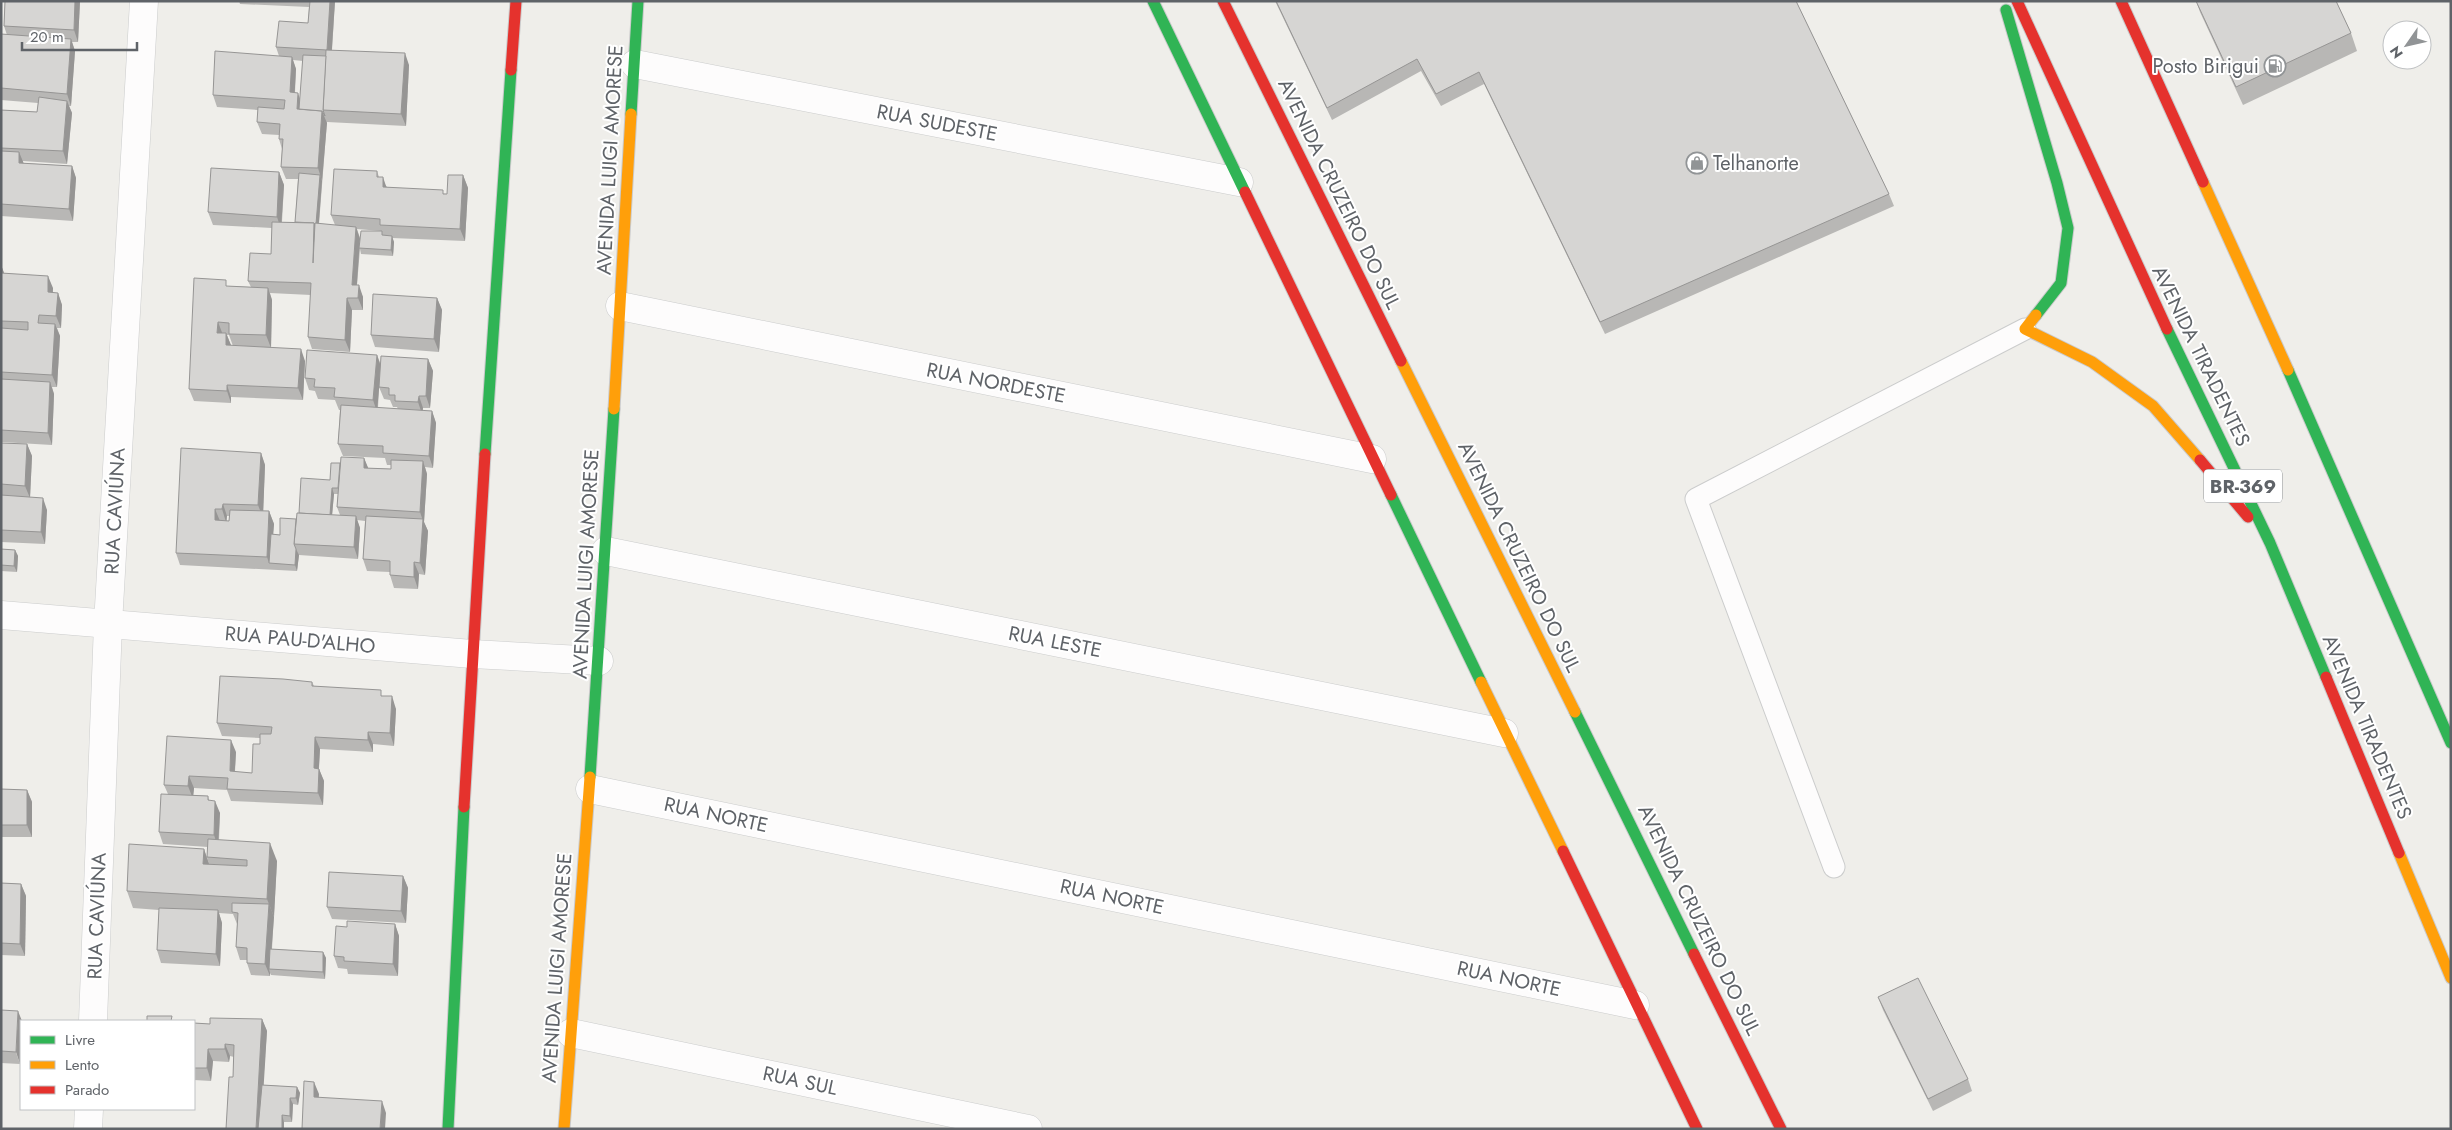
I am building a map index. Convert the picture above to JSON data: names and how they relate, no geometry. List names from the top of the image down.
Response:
{
  "streets": {
    "main road": [
      "AVENIDA LUIGI AMORESE",
      "AVENIDA CRUZEIRO DO SUL",
      "AVENIDA TIRADENTES",
      "BR-369"
    ],
    "street": [
      "RUA SUDESTE",
      "RUA NORDESTE",
      "RUA CAVIÚNA",
      "RUA PAU-D'ALHO",
      "RUA LESTE",
      "RUA NORTE",
      "RUA SUL"
    ]
  },
  "crossings": [
    ["RUA SUDESTE", "AVENIDA LUIGI AMORESE"],
    ["AVENIDA LUIGI AMORESE", "RUA NORDESTE"],
    ["AVENIDA LUIGI AMORESE", "RUA PAU-D'ALHO"],
    ["AVENIDA LUIGI AMORESE", "RUA LESTE"],
    ["AVENIDA LUIGI AMORESE", "RUA NORTE"],
    ["AVENIDA LUIGI AMORESE", "RUA SUL"],
    ["RUA CAVIÚNA", "RUA PAU-D'ALHO"]
  ],
  "places": {
    "fuel station": ["Posto Birigui"],
    "shop": ["Telhanorte"]
  },
  "legend": ["Livre", "Lento", "Parado"],
  "scale_bar": "20 m",
  "north": "bottom left"
}
